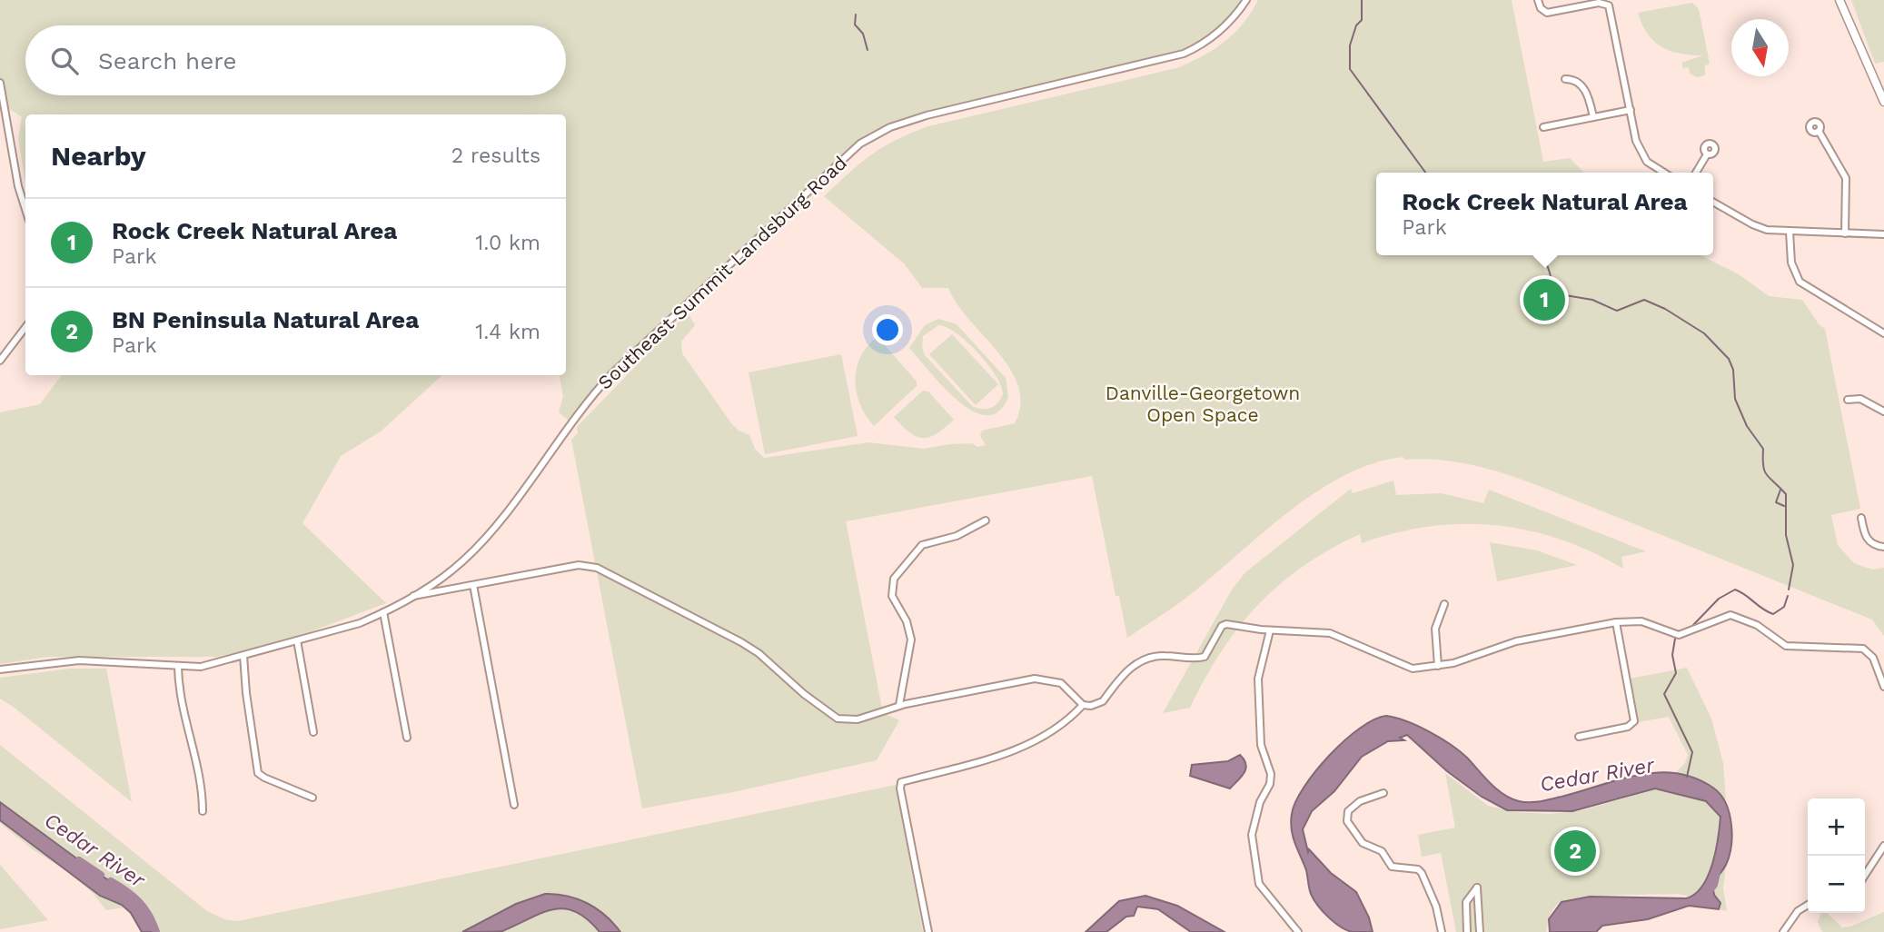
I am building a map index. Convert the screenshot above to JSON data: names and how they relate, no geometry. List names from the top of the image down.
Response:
{
  "streets": {
    "street": ["Southeast Summit Landsburg Road"]
  },
  "water": ["Cedar River"],
  "parks": ["Danville-Georgetown Open Space"],
  "north": "bottom",
  "page": {
    "search": "Search here",
    "heading": ["Nearby", "2 results"],
    "popup": ["Rock Creek Natural Area", "Park"],
    "list": [
      {
        "mark": "1",
        "name": "Rock Creek Natural Area",
        "note": "Park",
        "value": "1.0 km"
      },
      {
        "mark": "2",
        "name": "BN Peninsula Natural Area",
        "note": "Park",
        "value": "1.4 km"
      }
    ],
    "pins": ["1", "2"],
    "map_buttons": ["+", "−"]
  }
}
